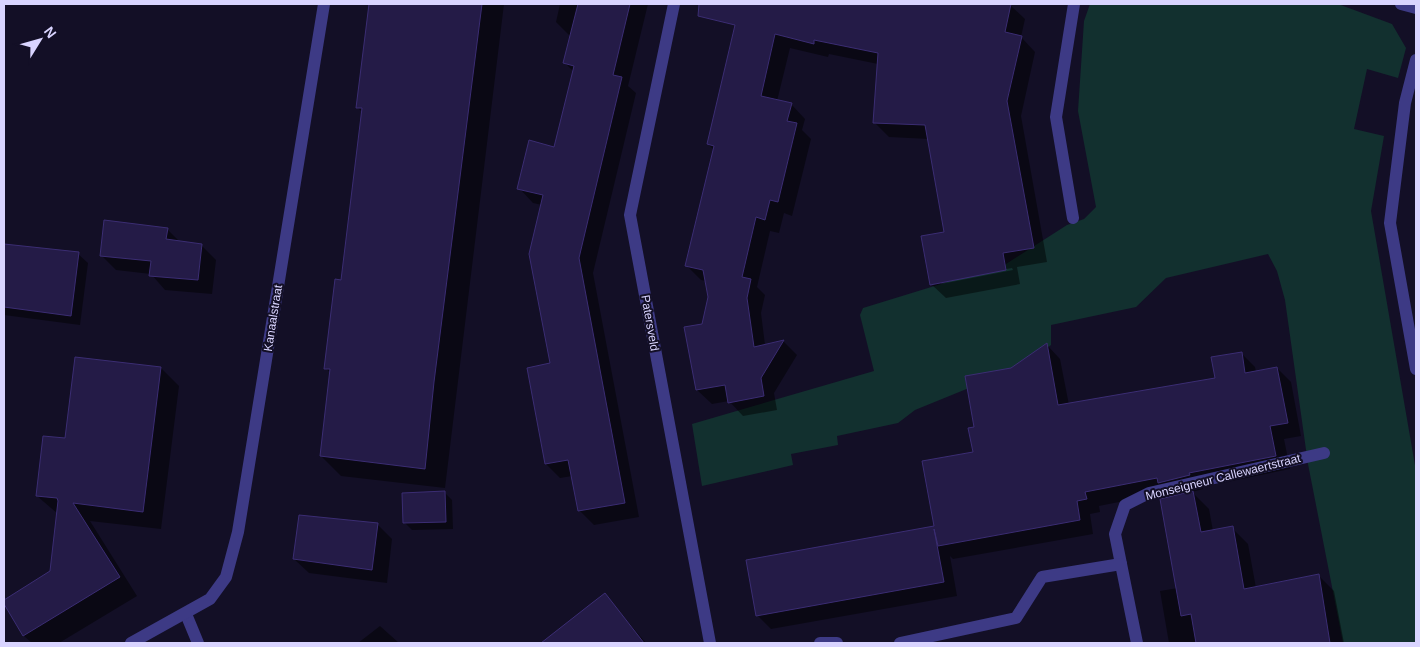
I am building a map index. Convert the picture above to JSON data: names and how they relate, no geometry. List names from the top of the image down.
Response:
{
  "streets": {
    "street": ["Kanaalstraat", "Patersveld", "Monseigneur Callewaertstraat"]
  },
  "north": "top right"
}
